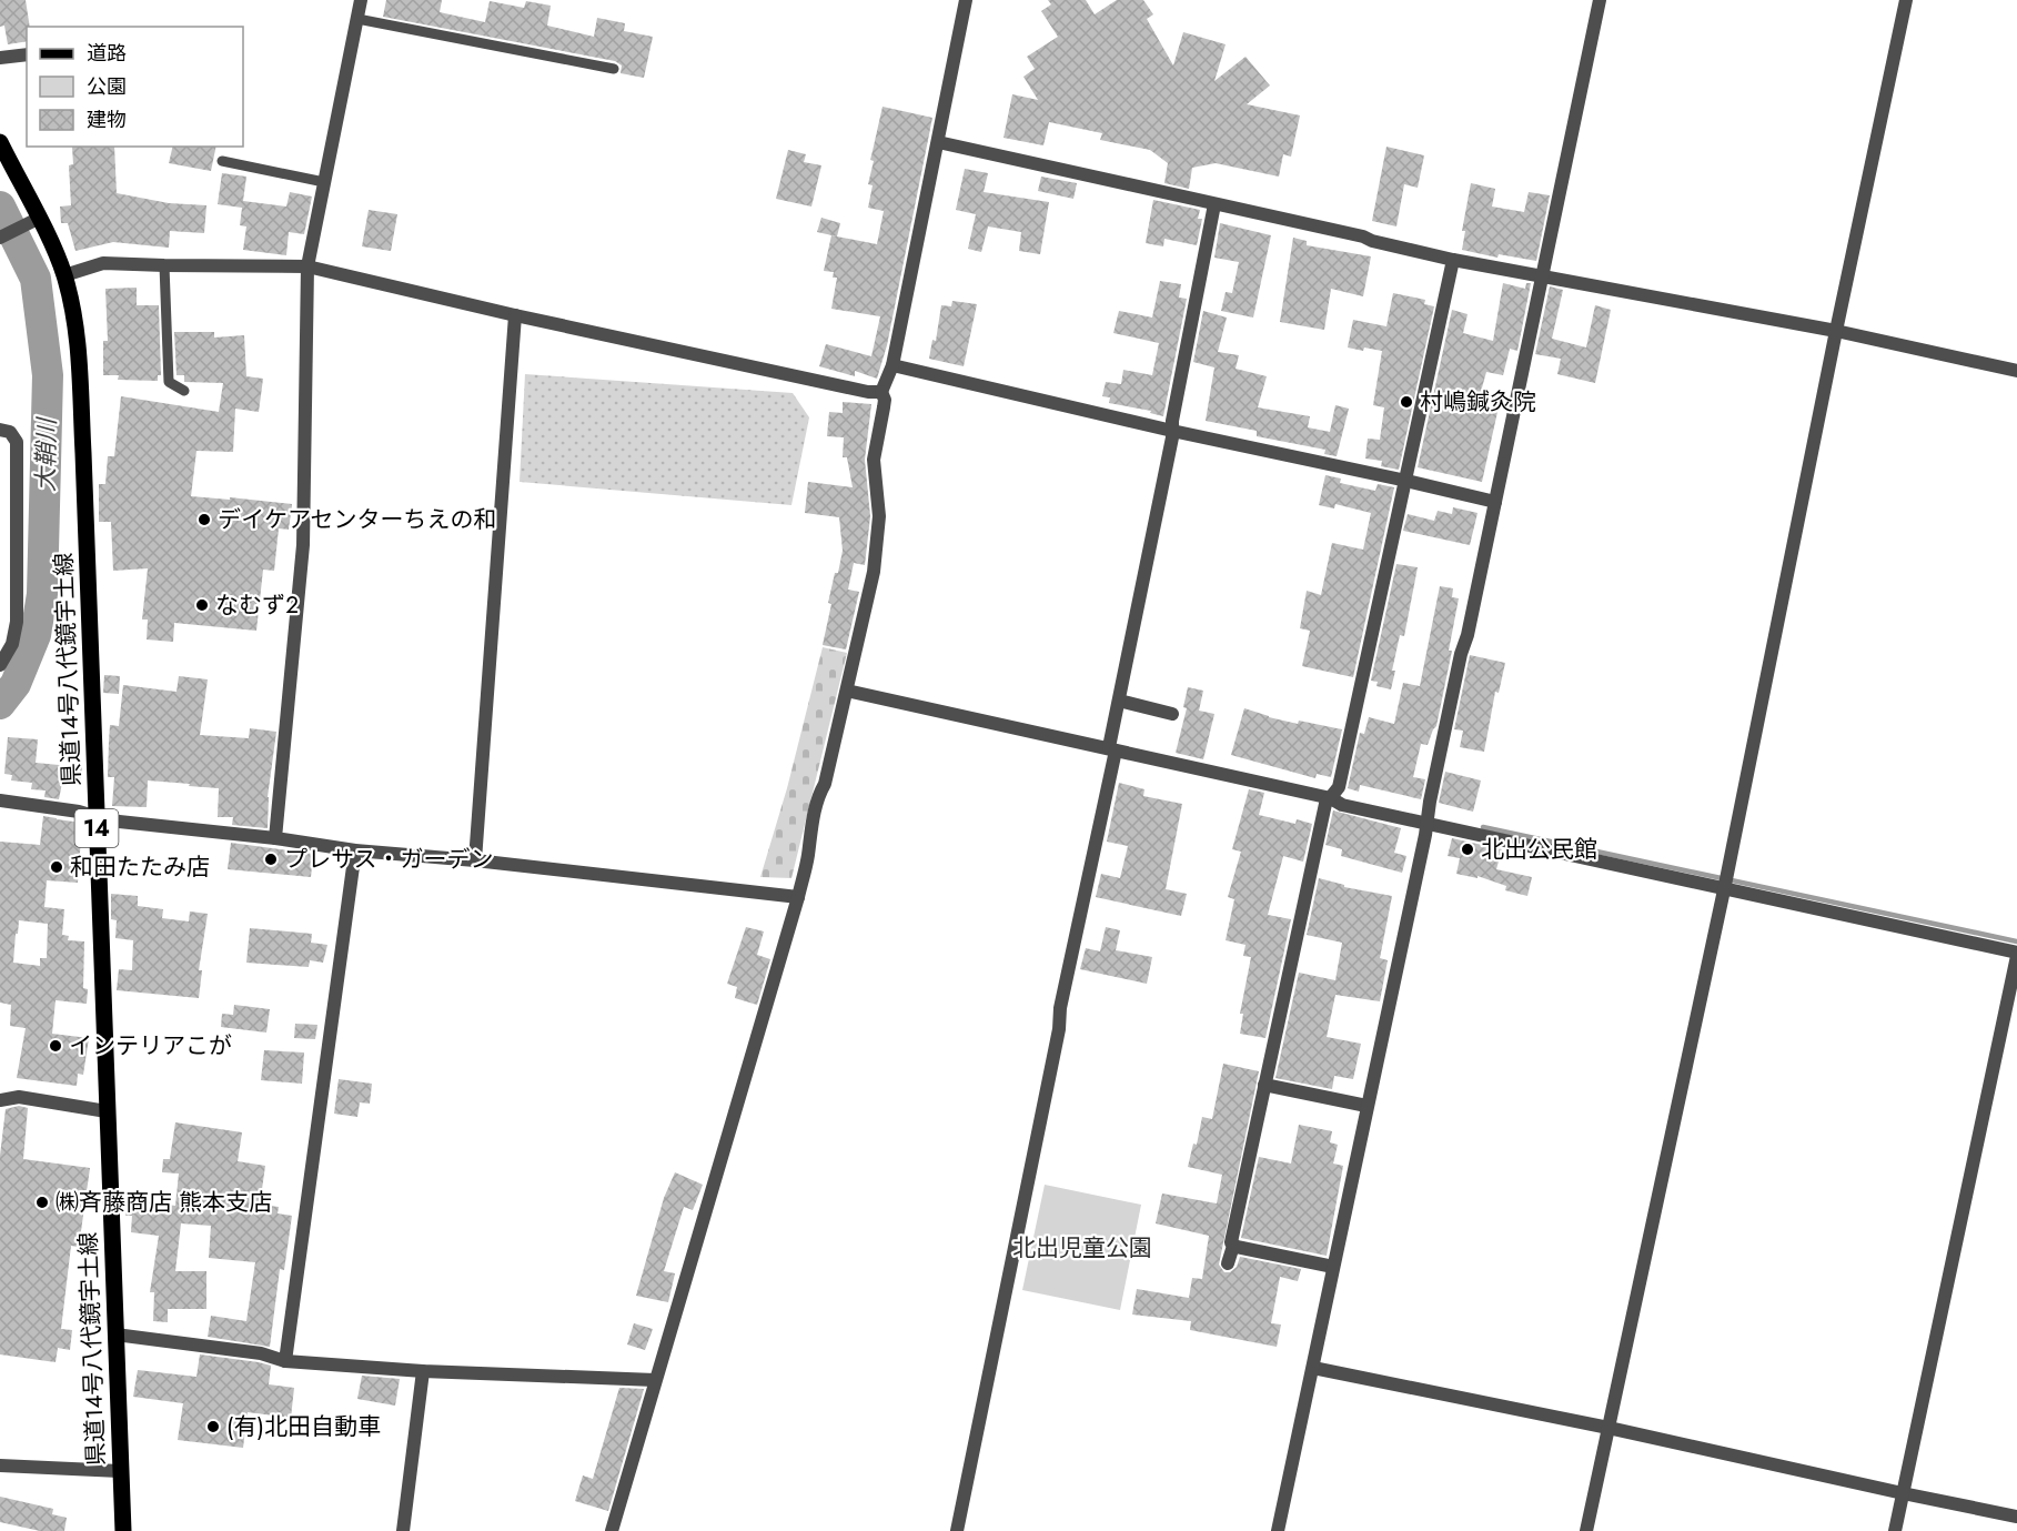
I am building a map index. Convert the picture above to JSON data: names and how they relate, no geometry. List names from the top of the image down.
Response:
{
  "streets": {
    "main road": ["県道14号八代鏡宇土線", "14"]
  },
  "water": ["大鞘川"],
  "parks": ["北出児童公園"],
  "places": [
    "村嶋鍼灸院",
    "デイケアセンターちえの和",
    "なむず２",
    "北出公民館",
    "プレサス・ガーデン",
    "和田たたみ店",
    "インテリアこが",
    "㈱斉藤商店 熊本支店",
    "(有)北田自動車"
  ],
  "legend": ["道路", "公園", "建物"]
}
